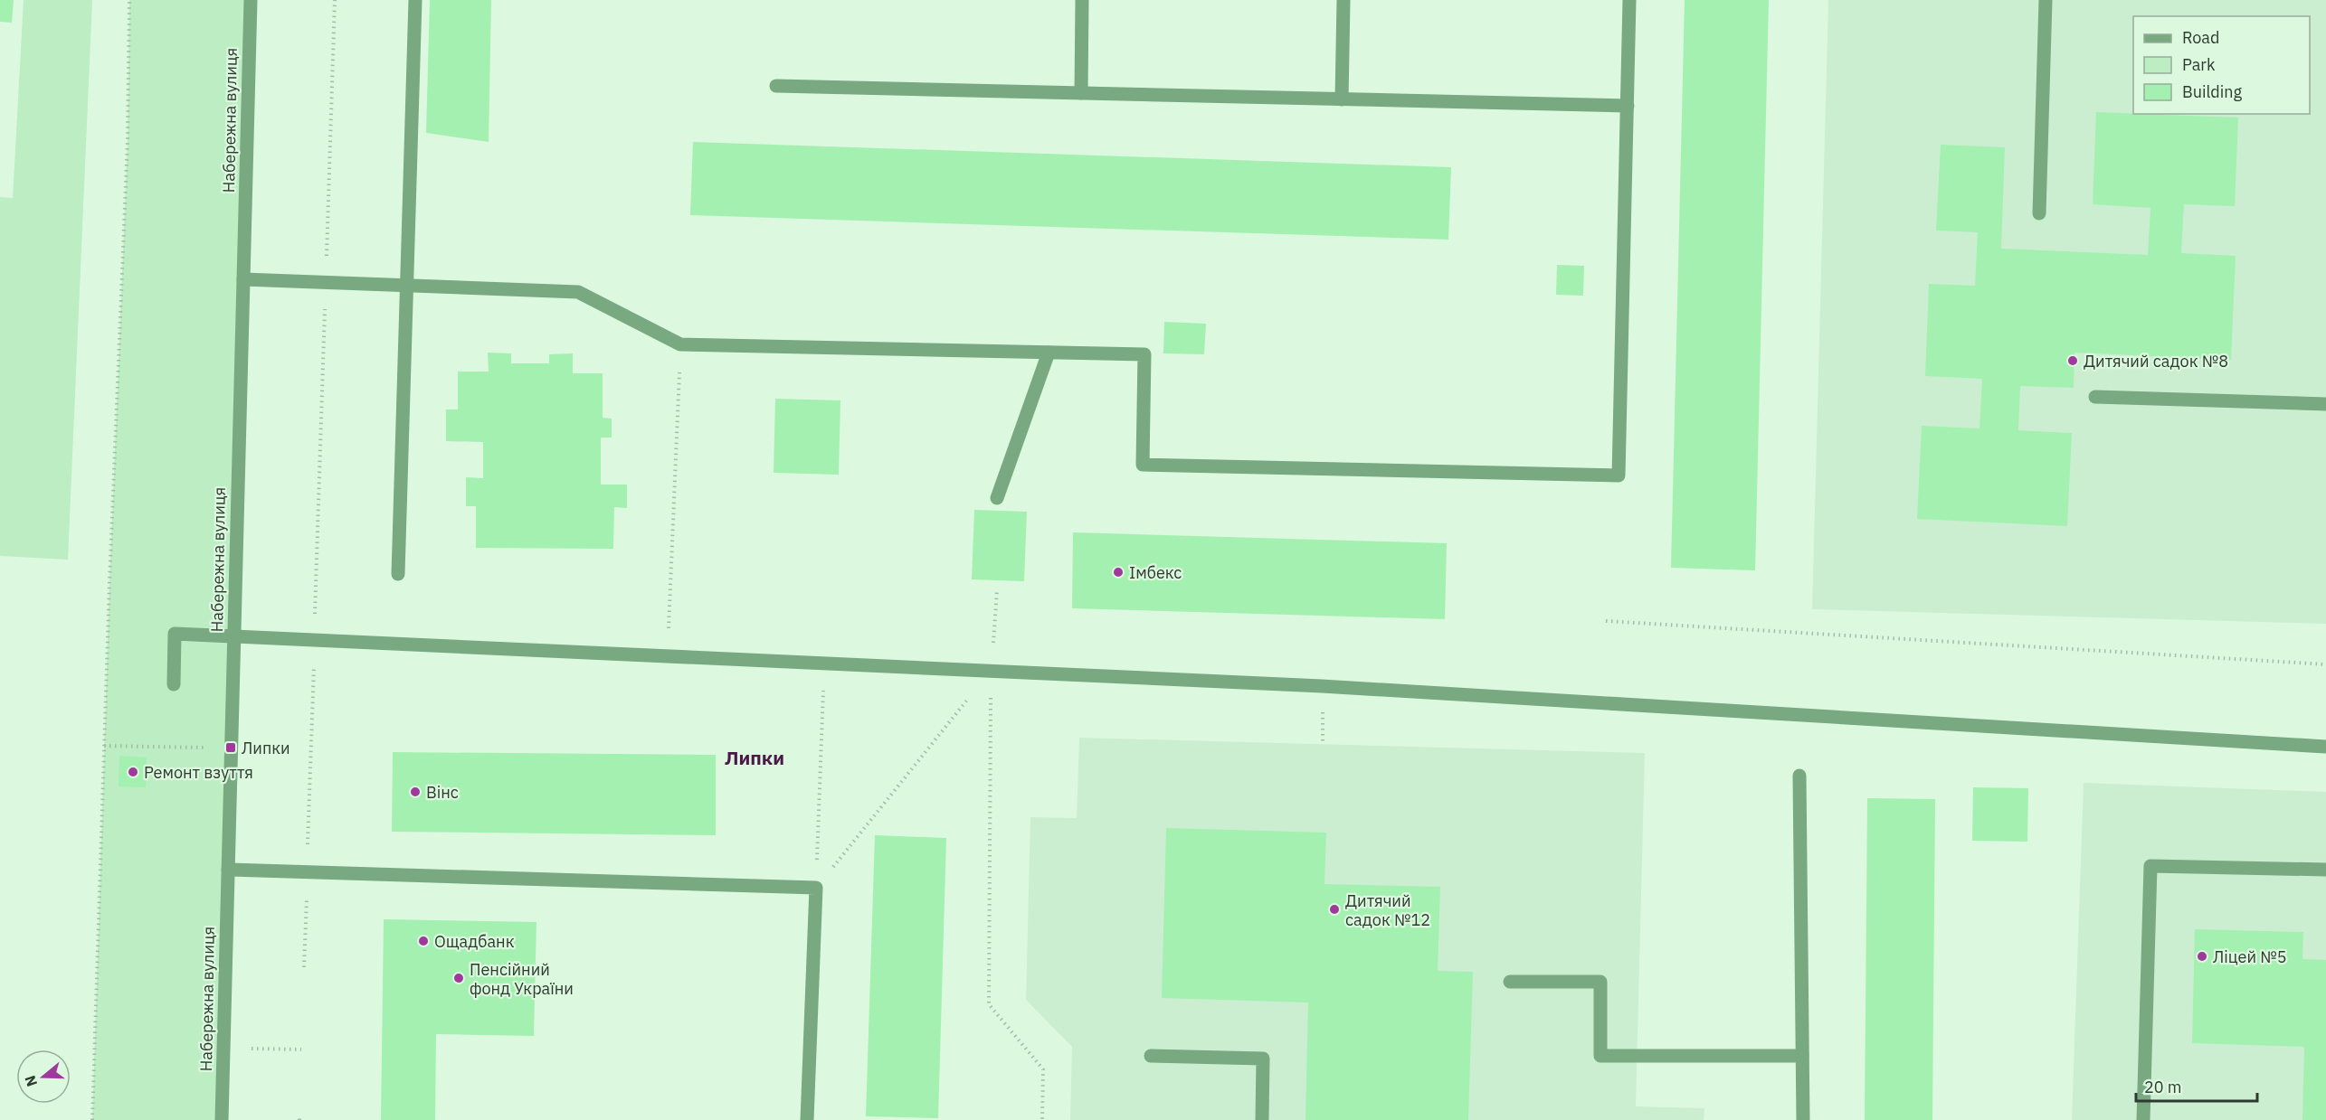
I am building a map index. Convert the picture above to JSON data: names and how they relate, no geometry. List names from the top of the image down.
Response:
{
  "streets": {
    "street": ["Набережна вулиця"]
  },
  "districts": ["Липки"],
  "places": {
    "other": [
      "Дитячий садок №8",
      "Імбекс",
      "Ремонт взуття",
      "Вінс",
      "Дитячий садок №12",
      "Ощадбанк",
      "Ліцей №5",
      "Пенсійний фонд України"
    ],
    "transit": ["Липки"]
  },
  "legend": ["Road", "Park", "Building"],
  "scale_bar": "20 m",
  "north": "left"
}
